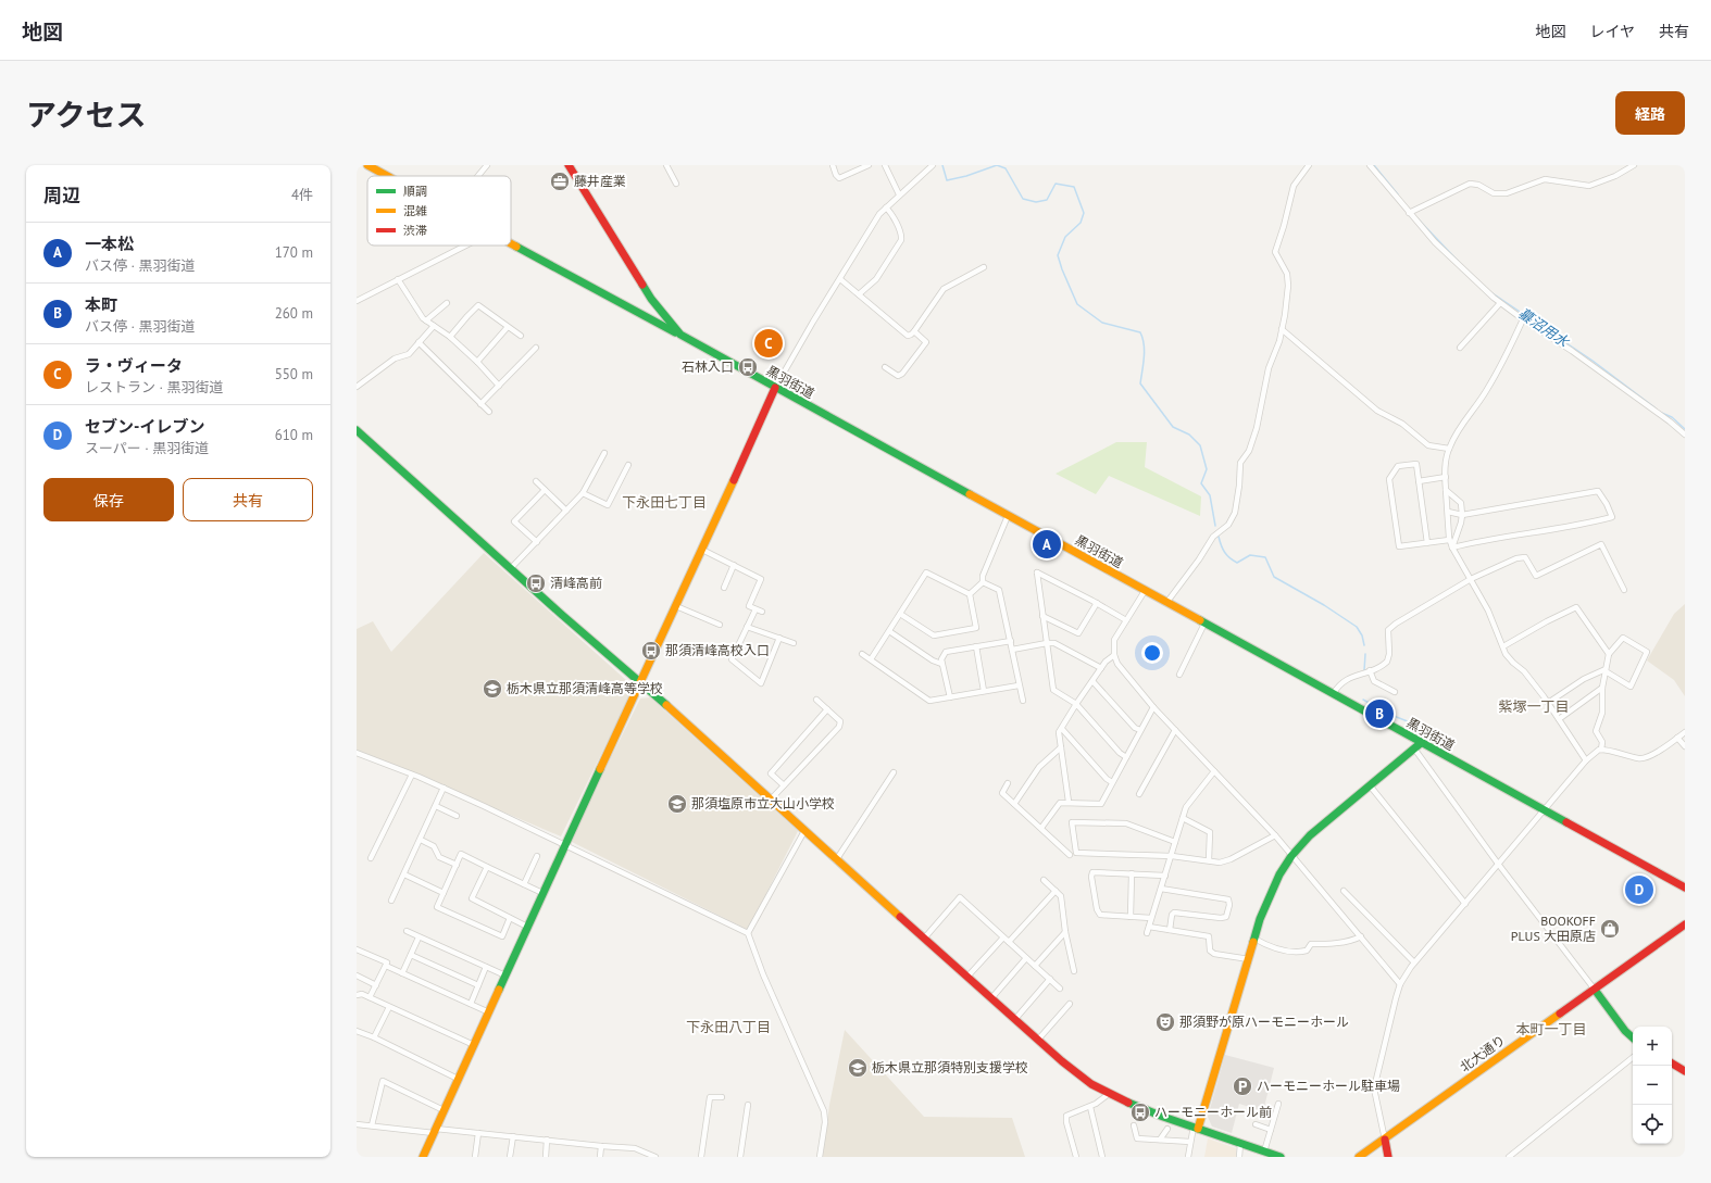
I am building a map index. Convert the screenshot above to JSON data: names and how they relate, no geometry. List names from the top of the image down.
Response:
{
  "streets": {
    "street": ["黒羽街道", "北大通り"]
  },
  "districts": [
    "下永田七丁目",
    "紫塚一丁目",
    "下永田八丁目",
    "本町一丁目"
  ],
  "water": ["蟇沼用水"],
  "places": {
    "office": ["藤井産業"],
    "bus stop": [
      "石林入口",
      "清峰高前",
      "那須清峰高校入口",
      "ハーモニーホール前"
    ],
    "school or university": ["栃木県立那須清峰高等学校", "那須塩原市立大山小学校", "栃木県立那須特別支援学校"],
    "shop": ["BOOKOFF PLUS 大田原店"],
    "theatre": ["那須野が原ハーモニーホール"],
    "parking": ["ハーモニーホール駐車場"]
  },
  "legend": ["順調", "混雑", "渋滞"],
  "page": {
    "header": "地図",
    "nav": ["地図", "レイヤ", "共有"],
    "title": "アクセス",
    "buttons": [
      "経路",
      ["保存", "共有"]
    ],
    "heading": ["周辺", "4件"],
    "list": [
      {
        "mark": "A",
        "name": "一本松",
        "note": "バス停 · 黒羽街道",
        "value": "170 m"
      },
      {
        "mark": "B",
        "name": "本町",
        "note": "バス停 · 黒羽街道",
        "value": "260 m"
      },
      {
        "mark": "C",
        "name": "ラ・ヴィータ",
        "note": "レストラン · 黒羽街道",
        "value": "550 m"
      },
      {
        "mark": "D",
        "name": "セブン-イレブン",
        "note": "スーパー · 黒羽街道",
        "value": "610 m"
      }
    ],
    "pins": [
      "C",
      "A",
      "B",
      "D"
    ],
    "map_buttons": ["+", "−"]
  }
}
